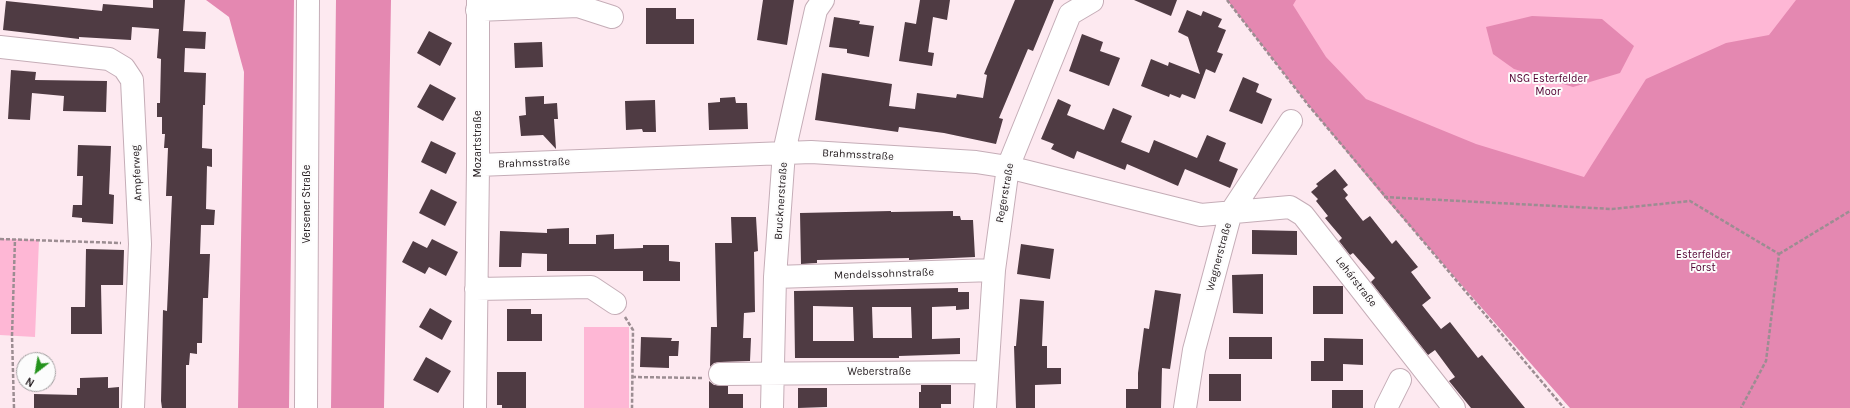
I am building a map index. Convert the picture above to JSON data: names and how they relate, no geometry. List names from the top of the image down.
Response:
{
  "streets": {
    "street": [
      "Mozartstraße",
      "Brahmsstraße",
      "Ampferweg",
      "Regerstraße",
      "Brucknerstraße",
      "Versener Straße",
      "Wagnerstraße",
      "Mendelssohnstraße",
      "Lehárstraße",
      "Weberstraße"
    ]
  },
  "crossings": [
    ["Mozartstraße", "Brahmsstraße"],
    ["Brahmsstraße", "Regerstraße"],
    ["Brahmsstraße", "Brucknerstraße"],
    ["Brahmsstraße", "Wagnerstraße"],
    ["Brahmsstraße", "Lehárstraße"],
    ["Regerstraße", "Mendelssohnstraße"],
    ["Regerstraße", "Weberstraße"],
    ["Brucknerstraße", "Mendelssohnstraße"],
    ["Brucknerstraße", "Weberstraße"],
    ["Wagnerstraße", "Lehárstraße"]
  ],
  "parks": ["NSG Esterfelder Moor", "Esterfelder Forst"],
  "north": "bottom left"
}
